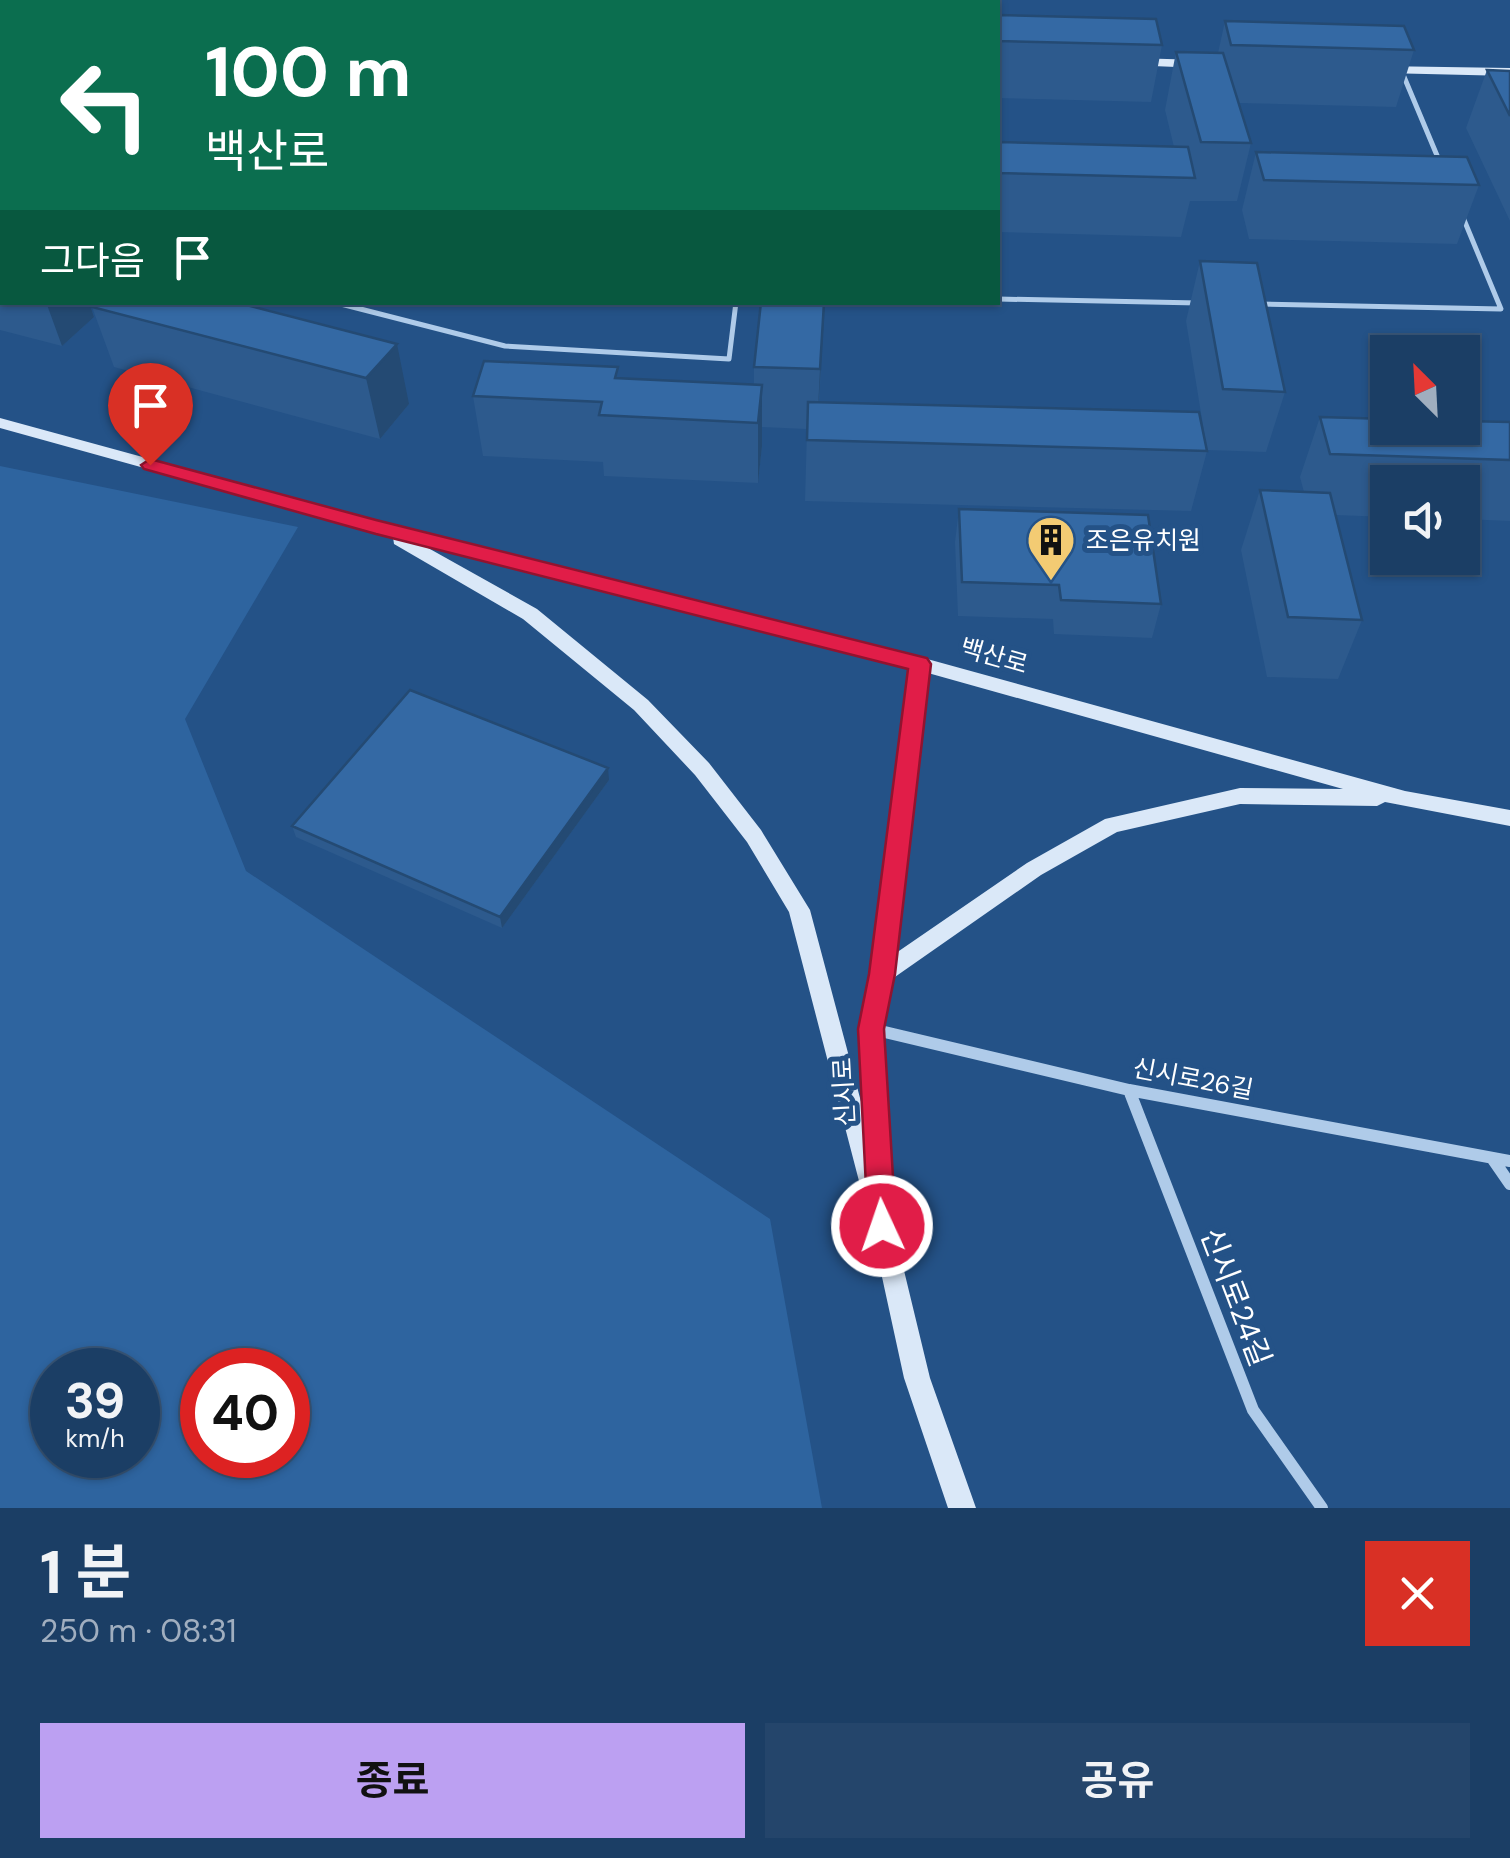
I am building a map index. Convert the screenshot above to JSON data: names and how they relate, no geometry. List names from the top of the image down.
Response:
{
  "streets": {
    "street": [
      "백산로",
      "신시로26길",
      "신시로",
      "신시로24길"
    ]
  },
  "crossings": [
    ["백산로", "신시로"],
    ["신시로26길", "신시로"],
    ["신시로26길", "신시로24길"]
  ],
  "places": {
    "building": ["조은유치원"]
  },
  "north": "top left",
  "page": {
    "turn": ["100 m", "백산로"],
    "then": "그다음",
    "speed": "39 km/h",
    "limit": "40",
    "heading": ["1 분", "250 m · 08:31"],
    "buttons": ["종료", "공유"]
  }
}
